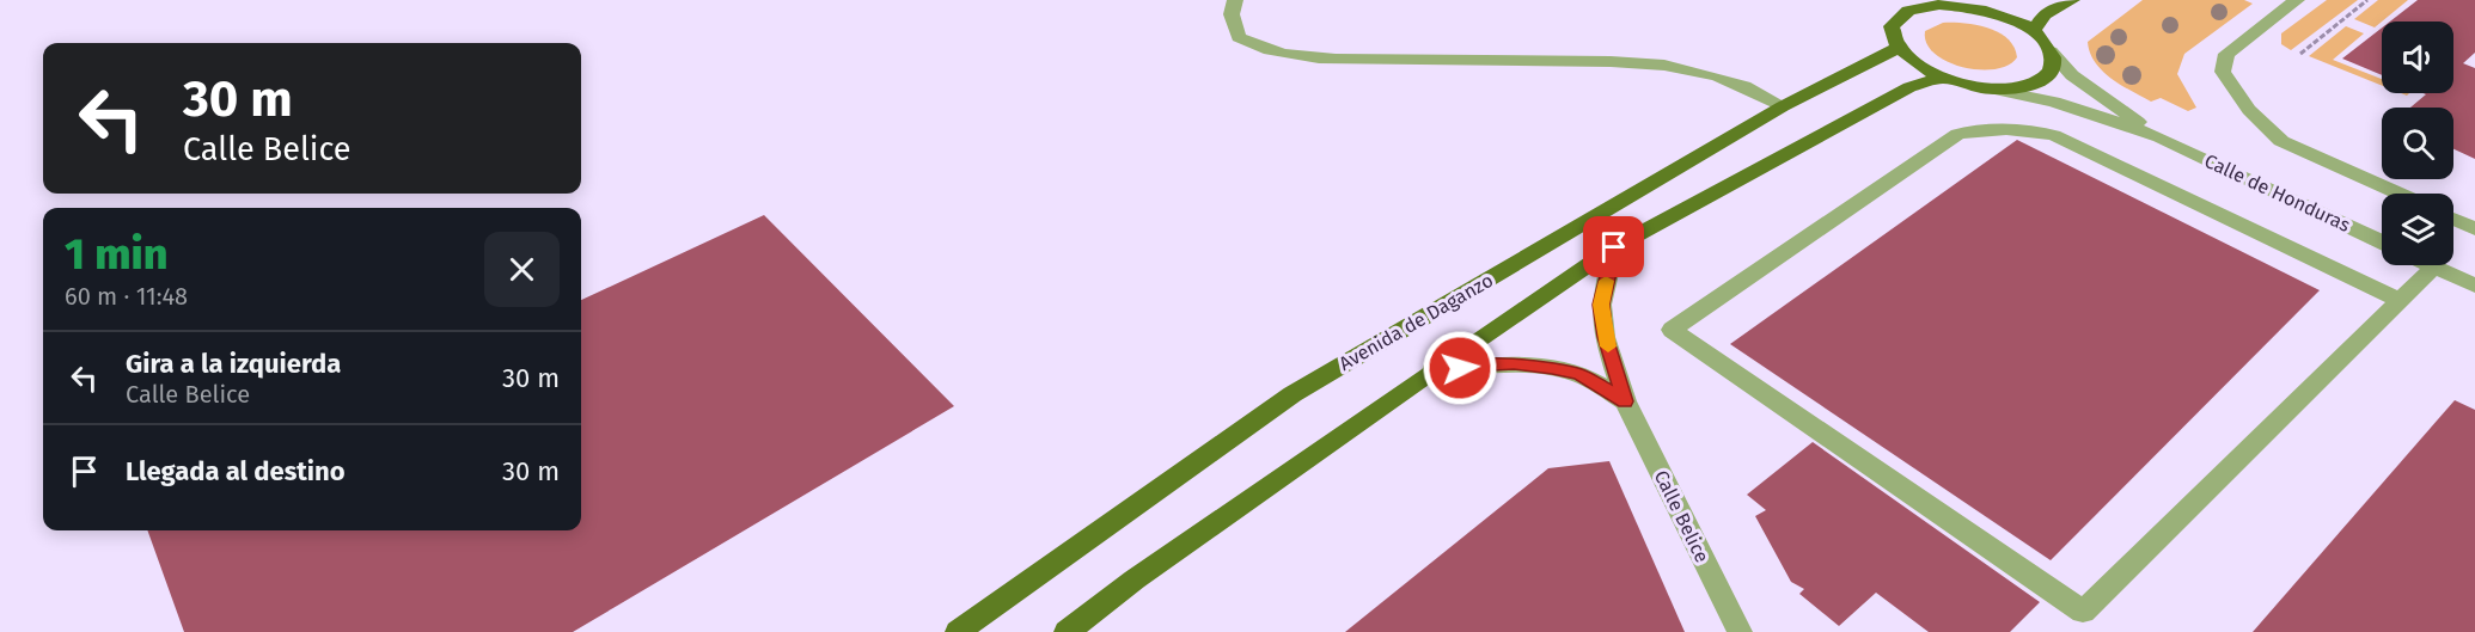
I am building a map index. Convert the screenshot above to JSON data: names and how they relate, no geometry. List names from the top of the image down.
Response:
{
  "streets": {
    "main road": ["Avenida de Daganzo"],
    "street": ["Calle de Honduras", "Calle Belice"]
  },
  "page": {
    "turn": ["30 m", "Calle Belice"],
    "heading": ["1 min", "60 m · 11:48"],
    "list": [
      {
        "name": "Gira a la izquierda",
        "note": "Calle Belice",
        "value": "30 m"
      },
      {
        "name": "Llegada al destino",
        "value": "30 m"
      }
    ]
  }
}
